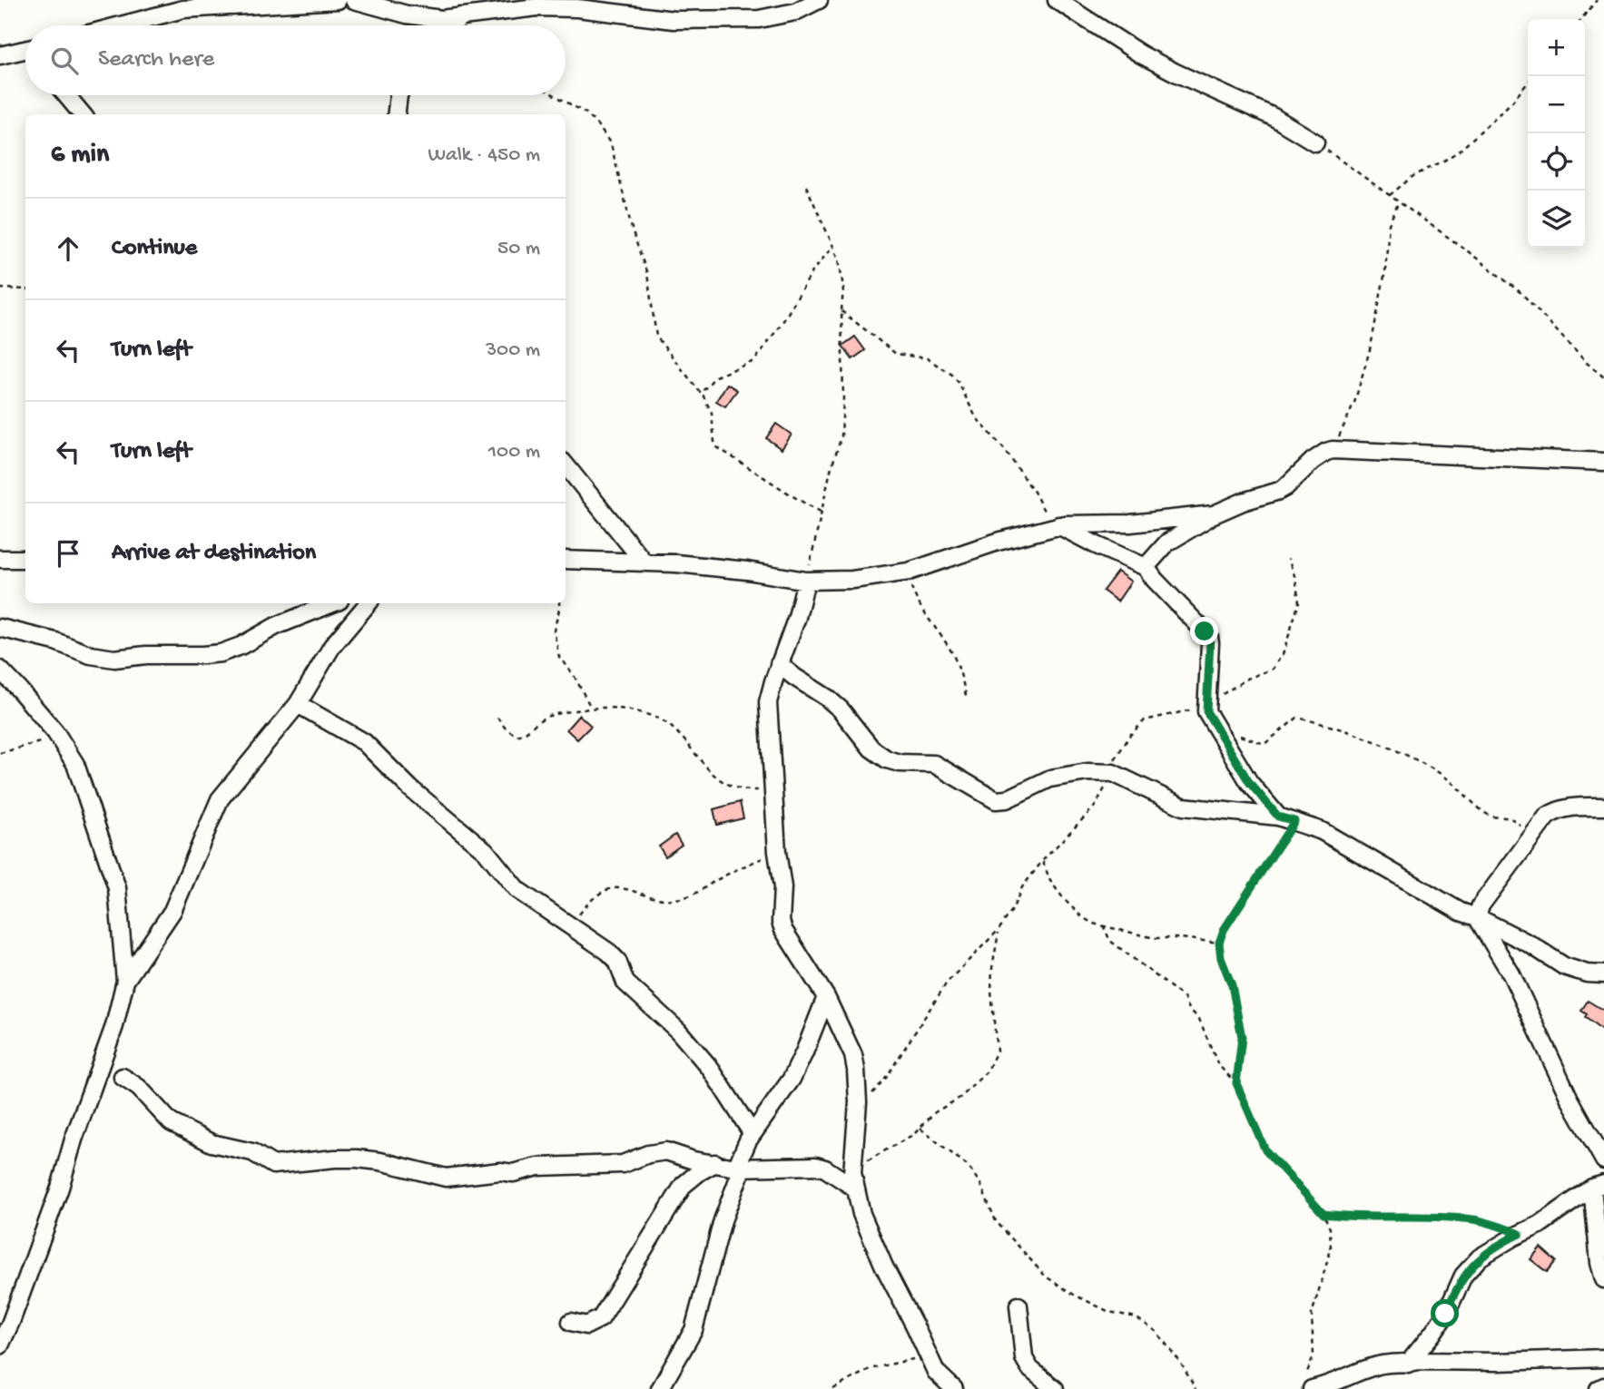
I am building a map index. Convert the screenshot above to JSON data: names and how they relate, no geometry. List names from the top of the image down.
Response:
{
  "page": {
    "map_buttons": ["+", "−"],
    "search": "Search here",
    "heading": ["6 min", "Walk · 450 m"],
    "list": [
      ["Continue", "50 m"],
      ["Turn left", "300 m"],
      ["Turn left", "100 m"],
      "Arrive at destination"
    ]
  }
}
